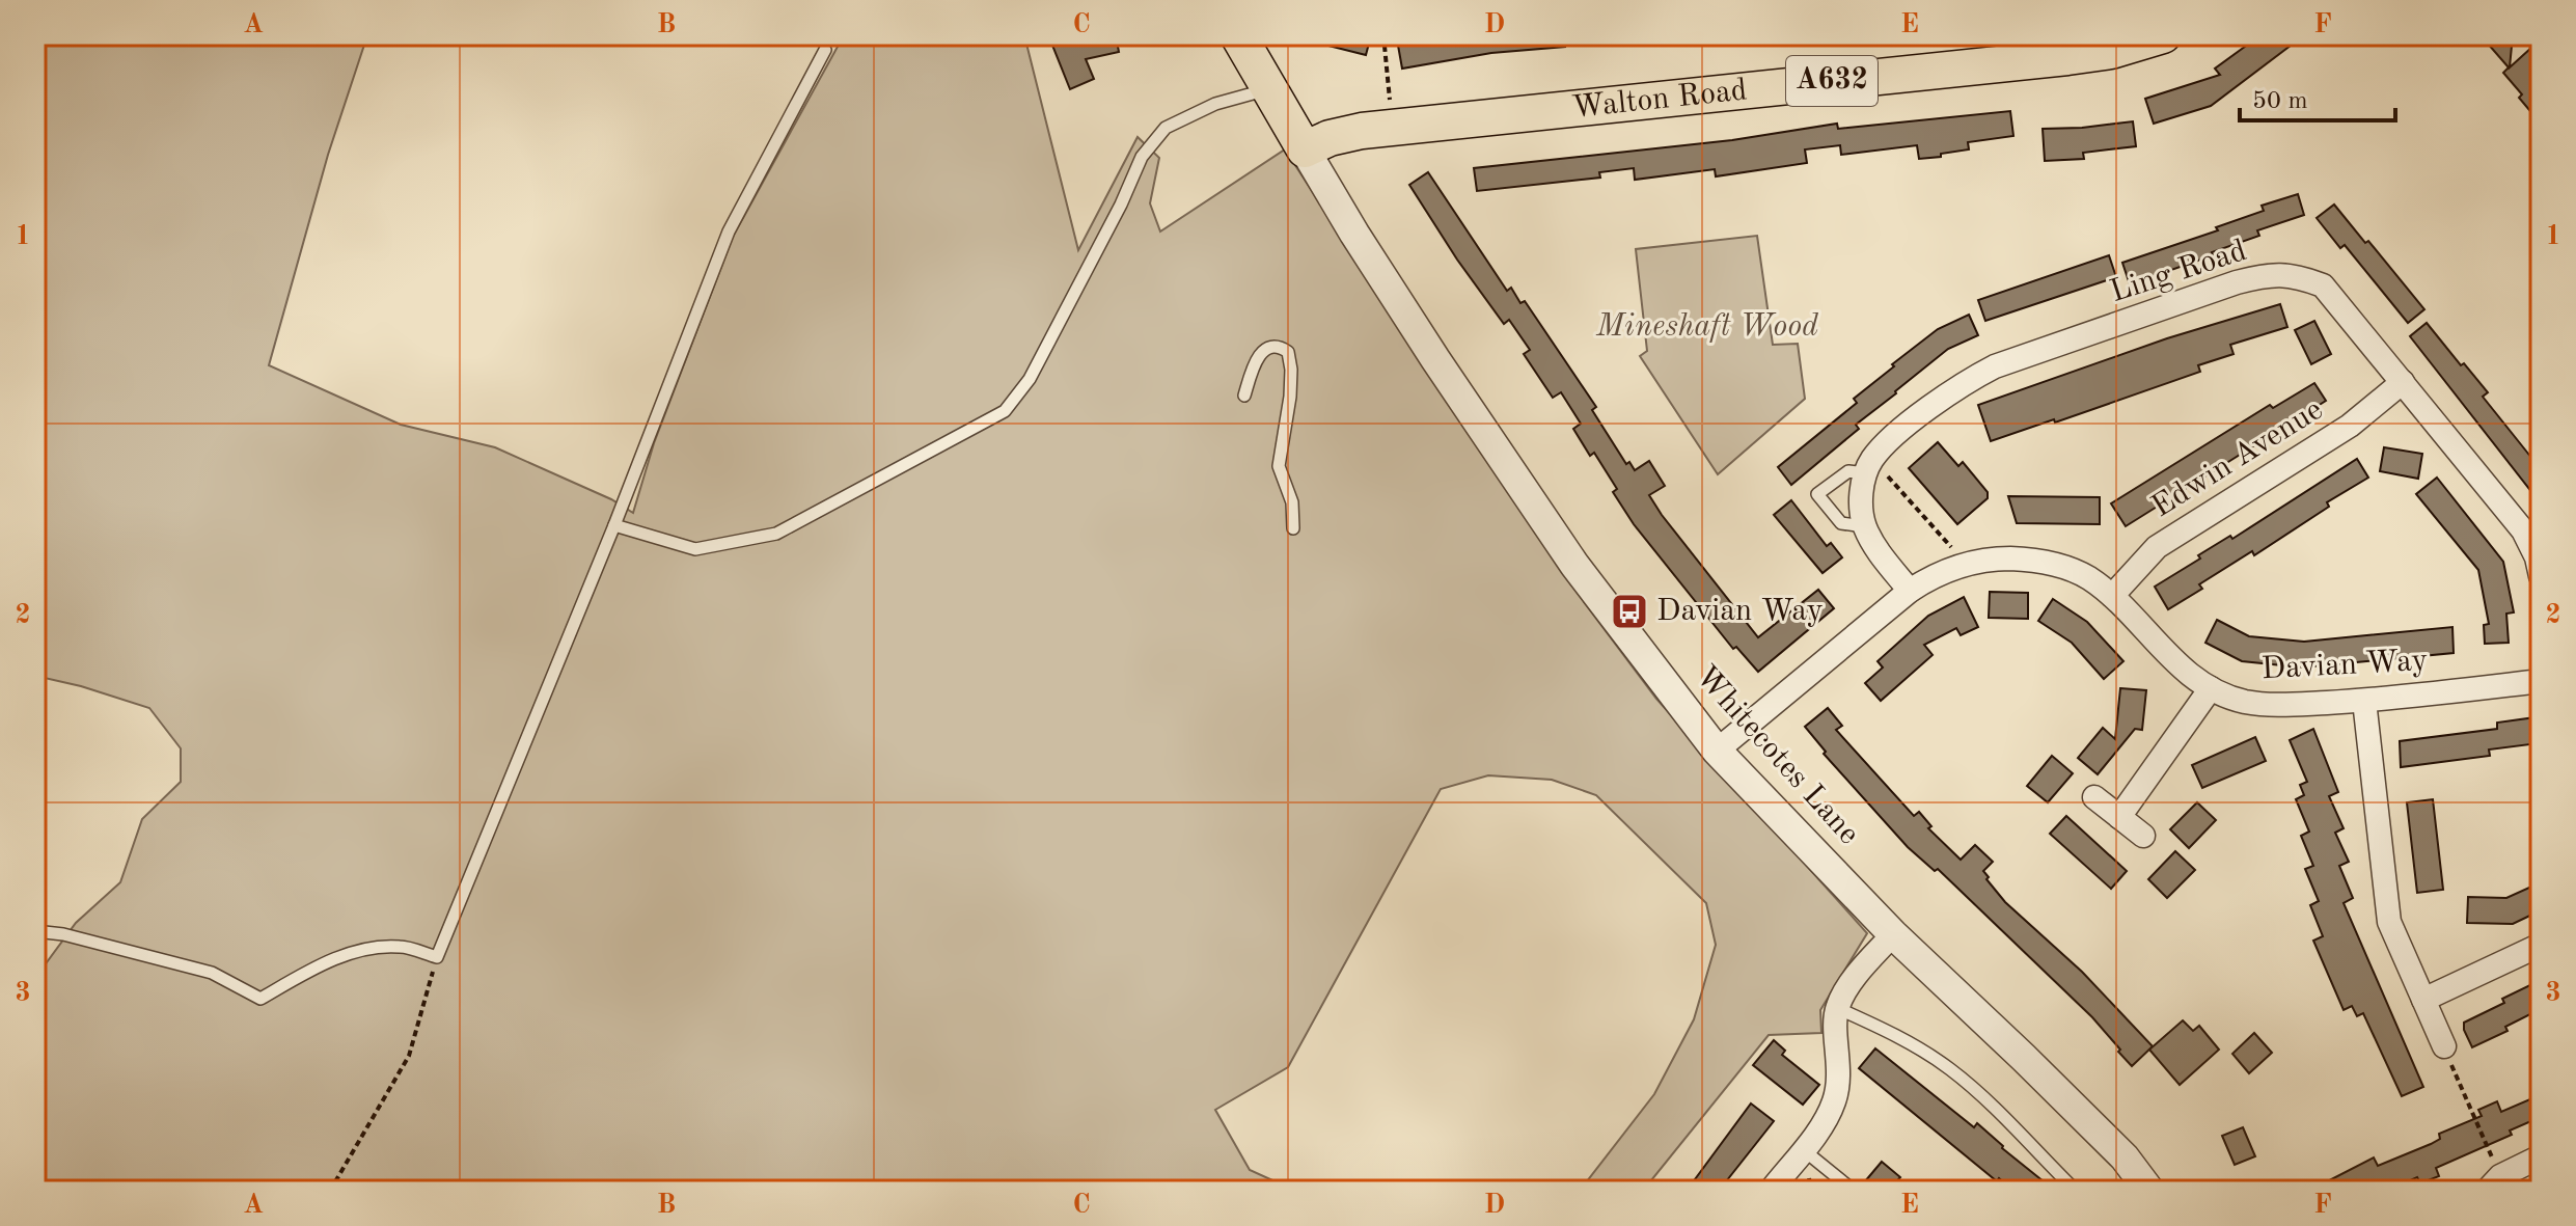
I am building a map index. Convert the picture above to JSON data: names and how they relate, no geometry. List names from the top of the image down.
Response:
{
  "streets": {
    "main road": ["A632", "Walton Road"],
    "street": [
      "Ling Road",
      "Edwin Avenue",
      "Davian Way",
      "Whitecotes Lane"
    ]
  },
  "crossings": [
    ["Walton Road", "Whitecotes Lane"],
    ["Ling Road", "Edwin Avenue"],
    ["Edwin Avenue", "Davian Way"],
    ["Davian Way", "Whitecotes Lane"]
  ],
  "parks": ["Mineshaft Wood"],
  "places": {
    "bus stop": ["Davian Way"]
  },
  "scale_bar": "50 m",
  "grid": {
    "columns": [
      "A",
      "B",
      "C",
      "D",
      "E",
      "F"
    ],
    "rows": ["1", "2", "3"]
  }
}
